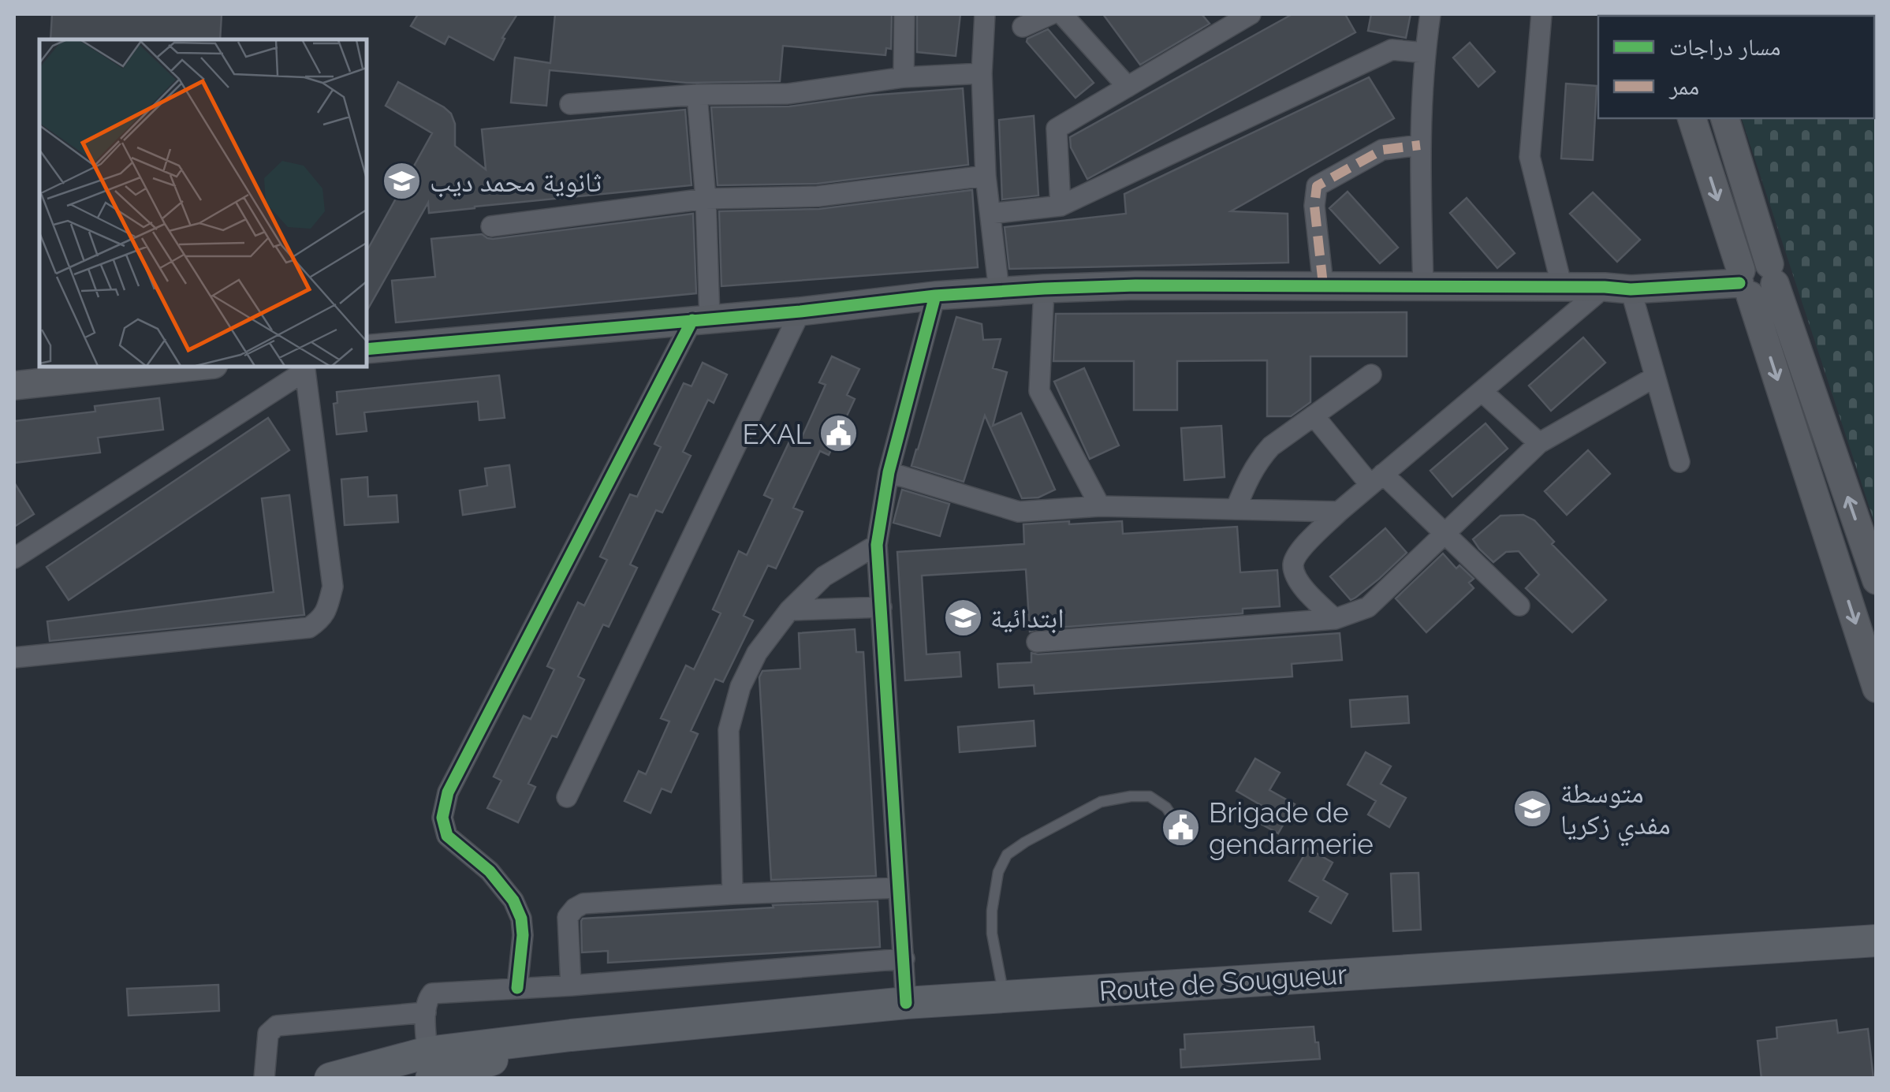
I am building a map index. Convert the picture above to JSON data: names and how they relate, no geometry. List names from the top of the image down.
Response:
{
  "streets": {
    "main road": ["Route de Sougueur"]
  },
  "places": {
    "school or university": ["ثانوية محمد ديب", "ابتدائية", "متوسطة مفدي زكريا"],
    "public building": ["EXAL", "Brigade de gendarmerie"]
  },
  "legend": ["مسار دراجات", "ممر"]
}
